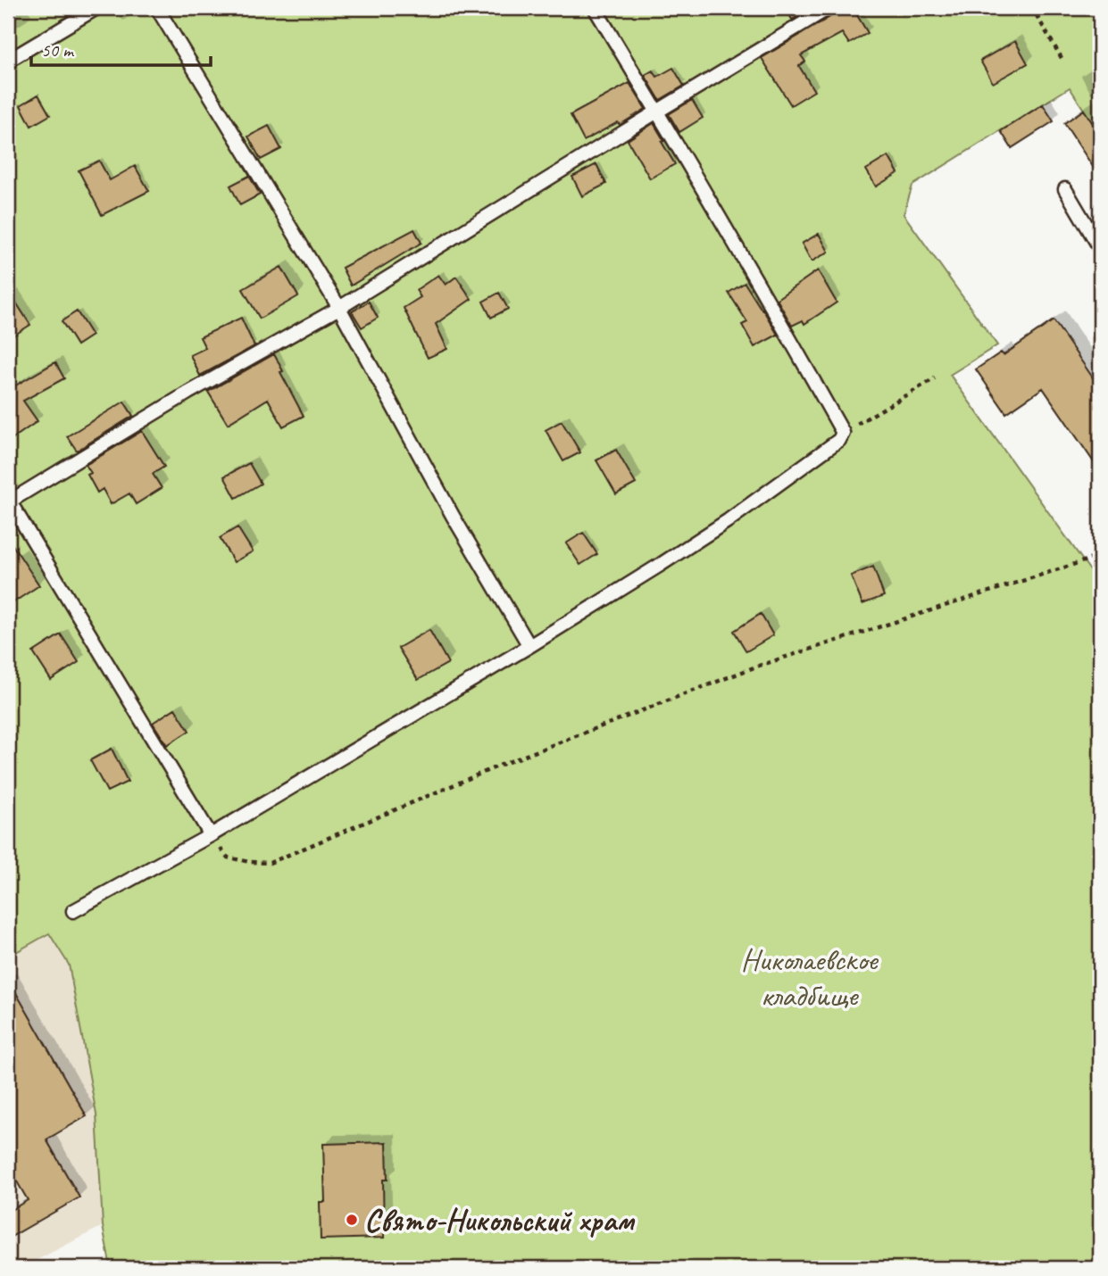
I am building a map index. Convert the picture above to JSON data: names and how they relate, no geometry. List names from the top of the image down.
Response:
{
  "parks": ["Николаевское кладбище"],
  "places": ["Свято-Никольский храм"],
  "scale_bar": "50 m"
}
